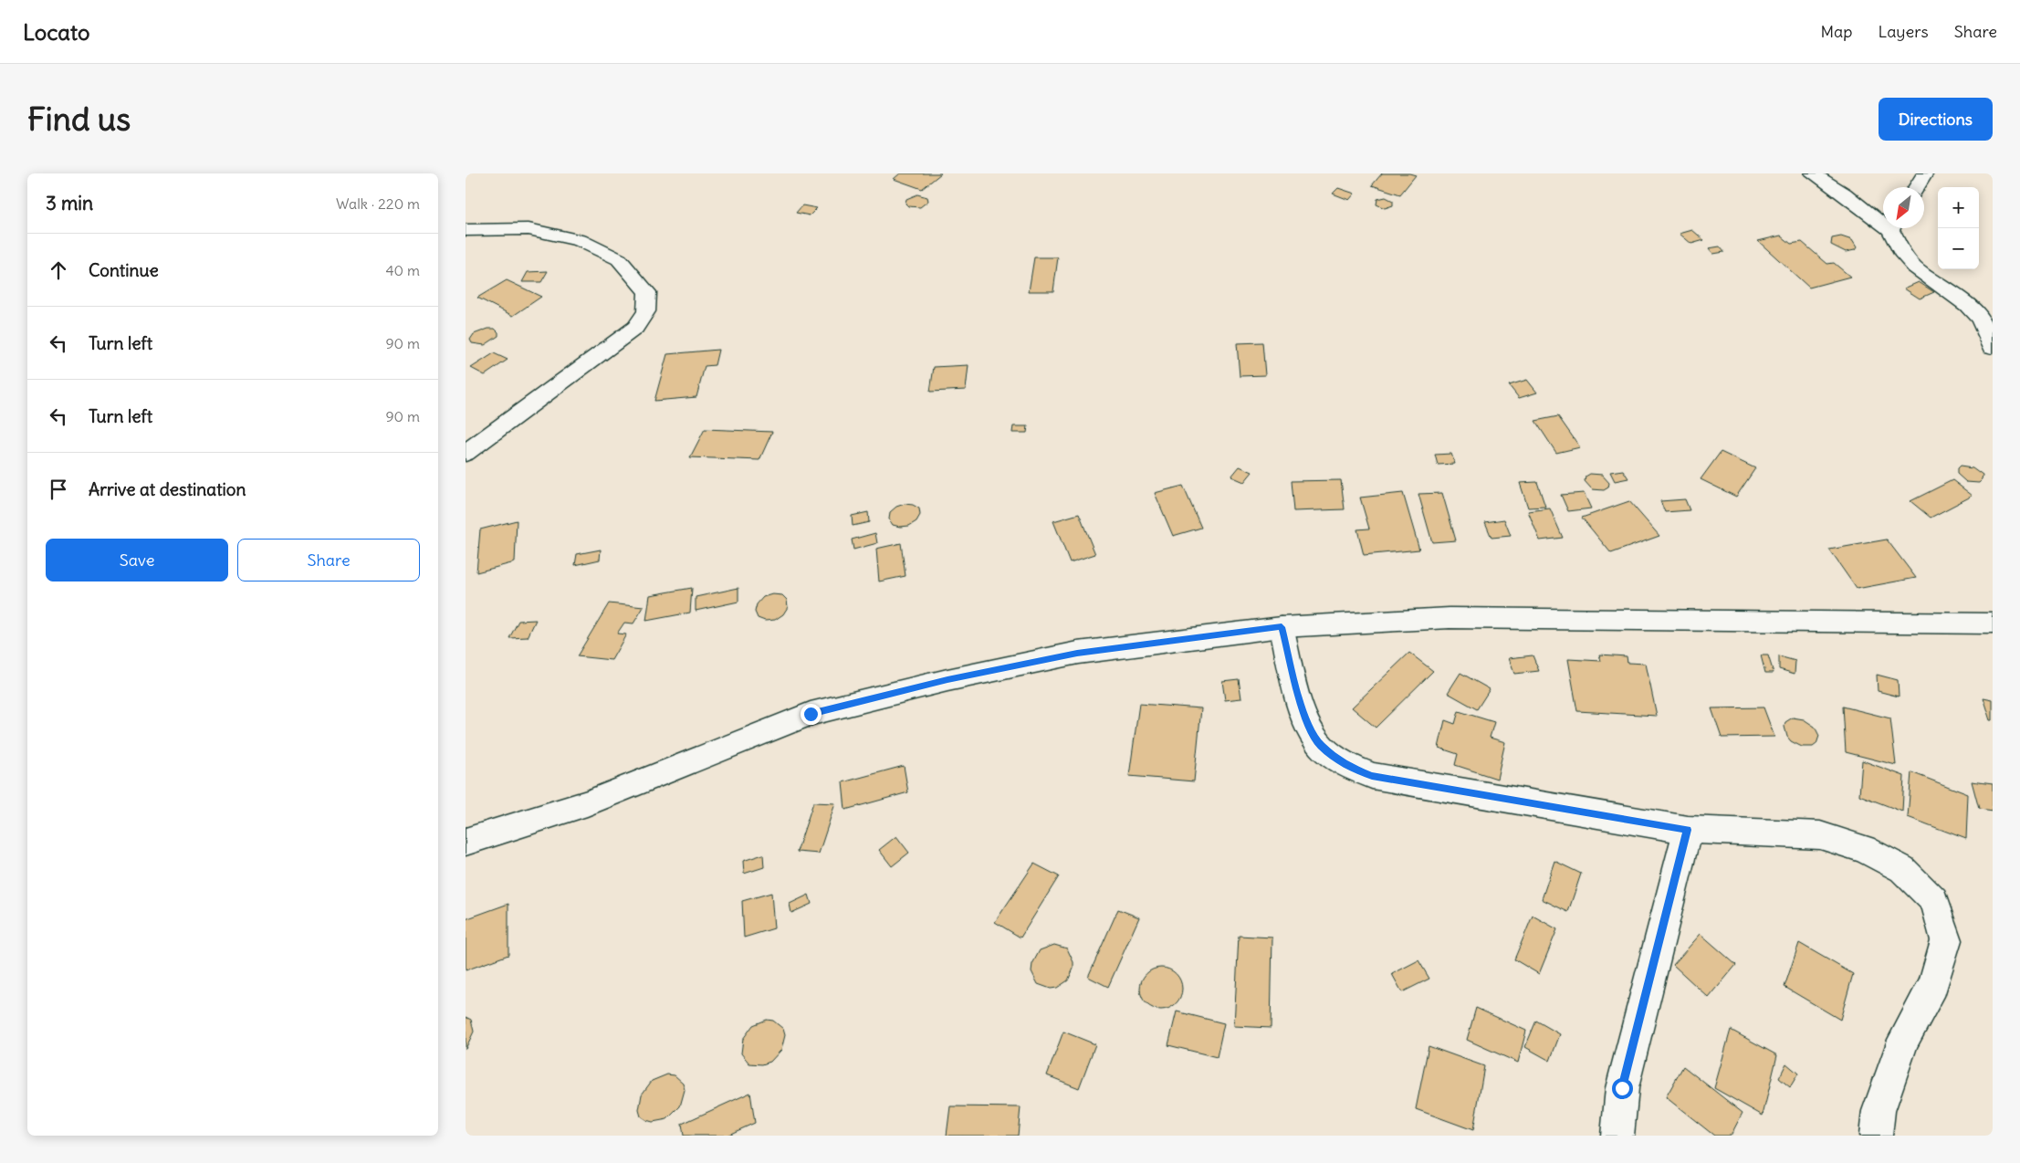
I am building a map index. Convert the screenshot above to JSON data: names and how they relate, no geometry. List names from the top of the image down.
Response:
{
  "north": "bottom left",
  "page": {
    "header": "Locato",
    "nav": ["Map", "Layers", "Share"],
    "buttons": [
      "Directions",
      ["Save", "Share"]
    ],
    "title": "Find us",
    "heading": ["3 min", "Walk · 220 m"],
    "map_buttons": ["+", "−"],
    "list": [
      ["Continue", "40 m"],
      ["Turn left", "90 m"],
      ["Turn left", "90 m"],
      "Arrive at destination"
    ]
  }
}
